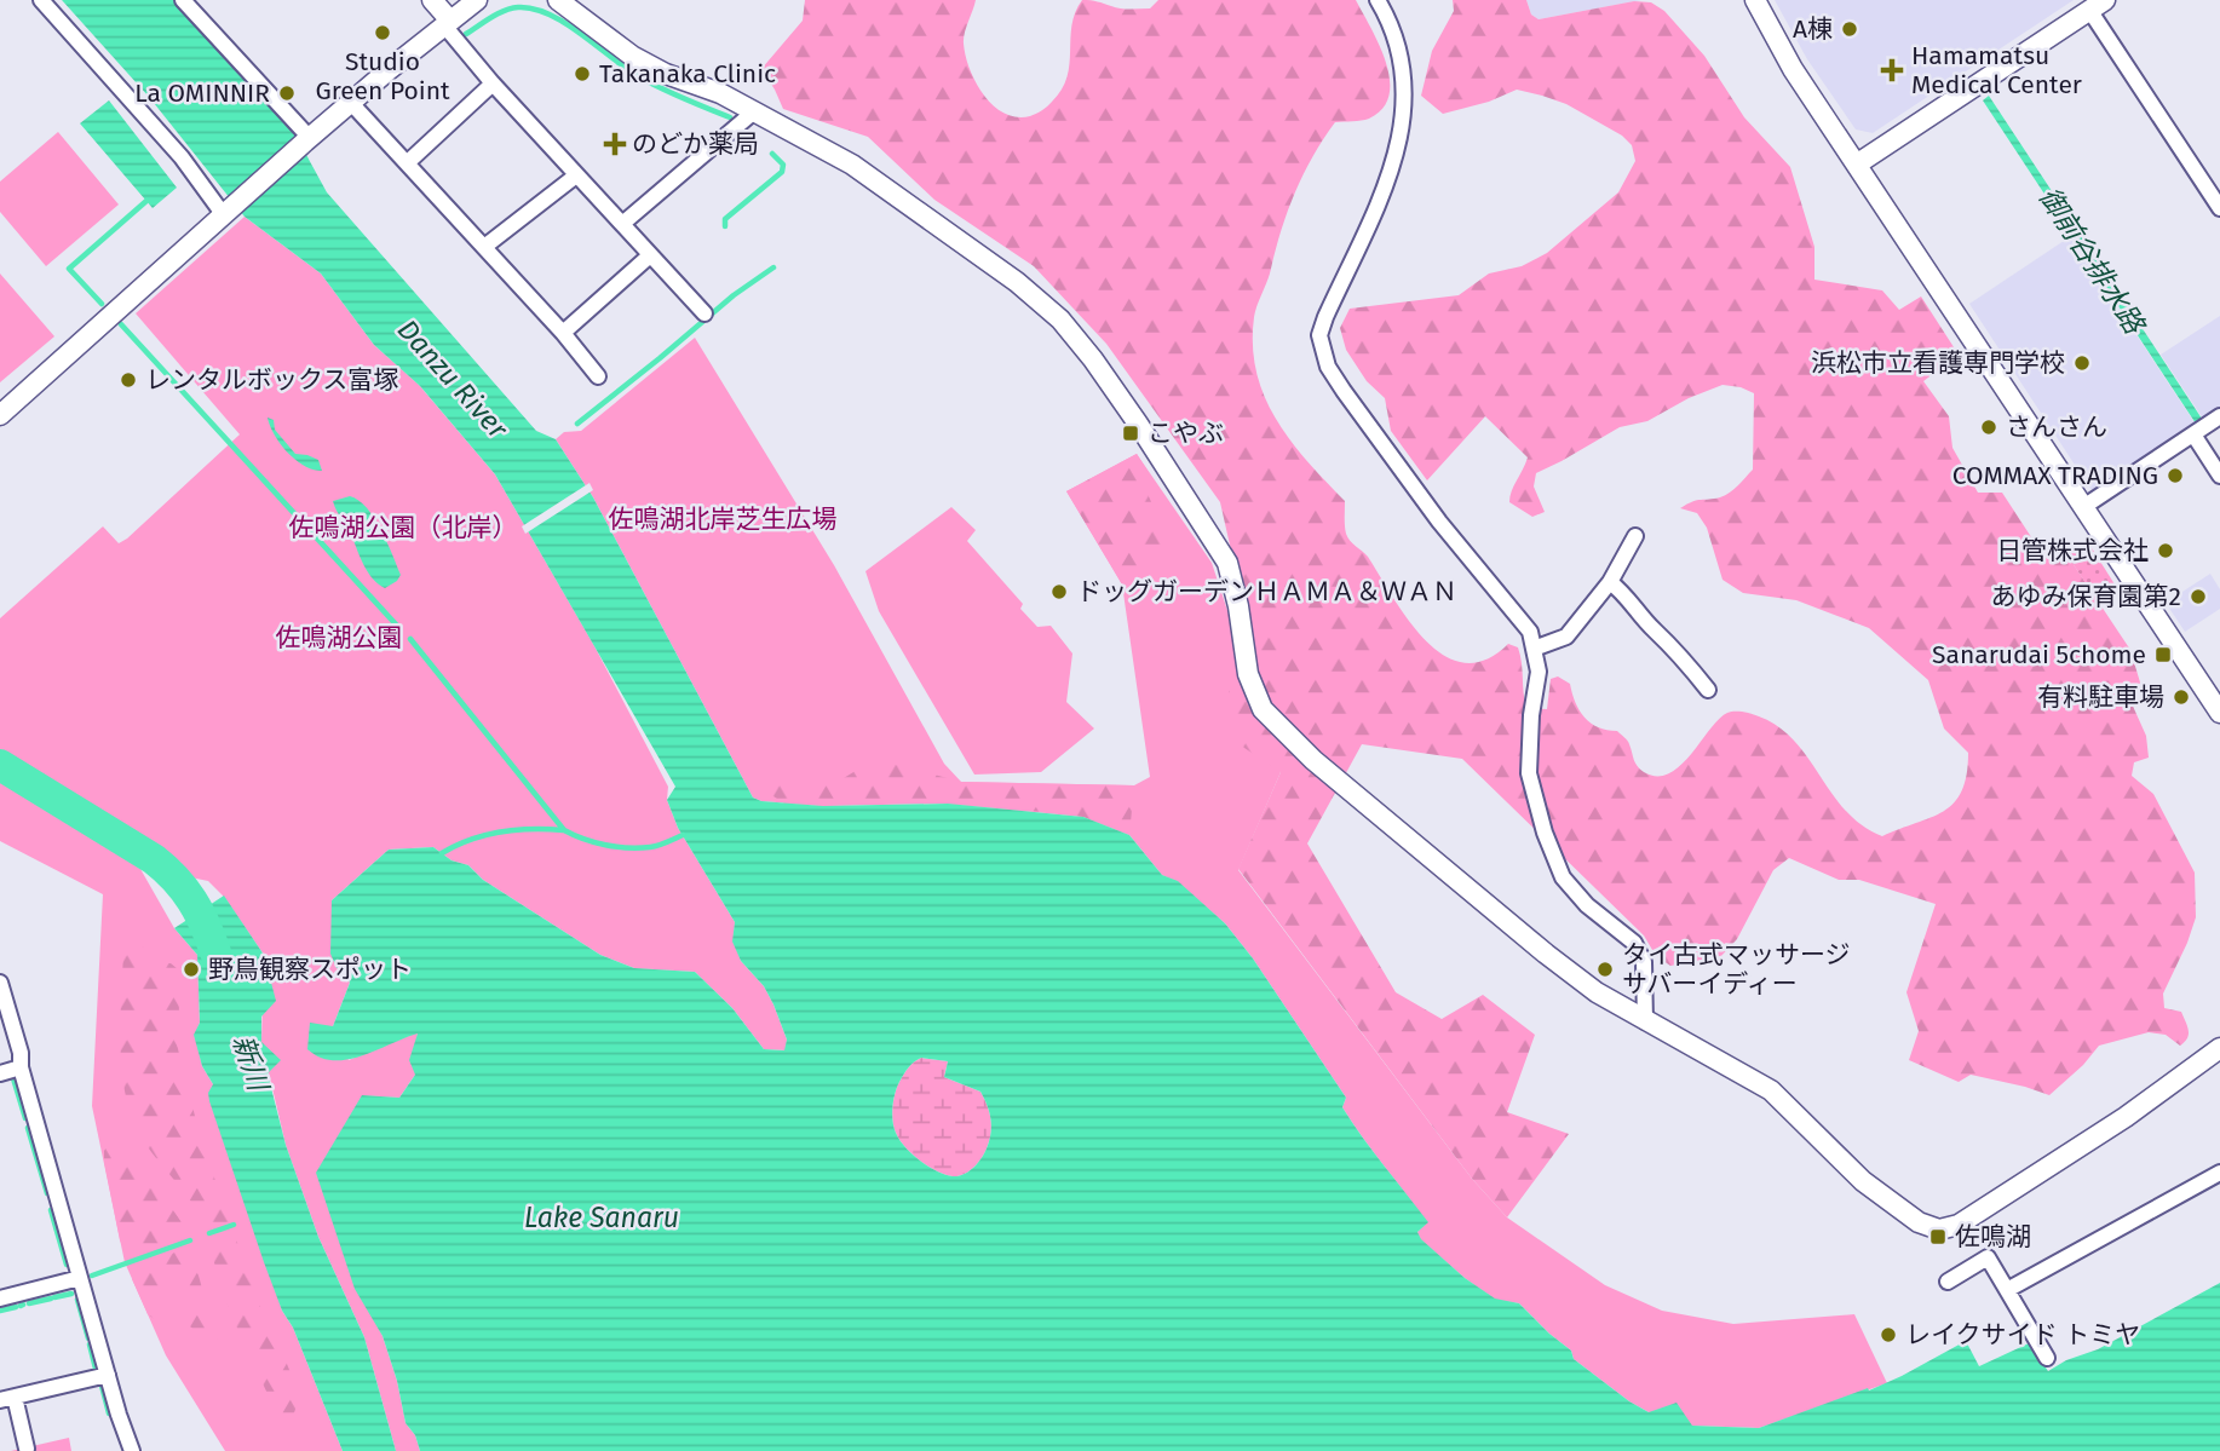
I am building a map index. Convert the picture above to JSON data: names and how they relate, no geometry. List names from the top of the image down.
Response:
{
  "water": [
    "御前谷排水路",
    "Danzu River",
    "新川",
    "Lake Sanaru"
  ],
  "parks": ["佐鳴湖北岸芝生広場", "佐鳴湖公園（北岸）", "佐鳴湖公園"],
  "places": {
    "other": [
      "A棟",
      "Studio Green Point",
      "Takanaka Clinic",
      "La OMINNIR",
      "浜松市立看護専門学校",
      "レンタルボックス富塚",
      "さんさん",
      "COMMAX TRADING",
      "日管株式会社",
      "ドッグガーデンＨＡＭＡ＆ＷＡＮ",
      "あゆみ保育園第2",
      "有料駐車場",
      "野鳥観察スポット",
      "タイ古式マッサージ サバーイディー",
      "レイクサイド トミヤ"
    ],
    "health": ["Hamamatsu Medical Center", "のどか薬局"],
    "transit": ["こやぶ", "Sanarudai 5chome", "佐鳴湖"]
  }
}
